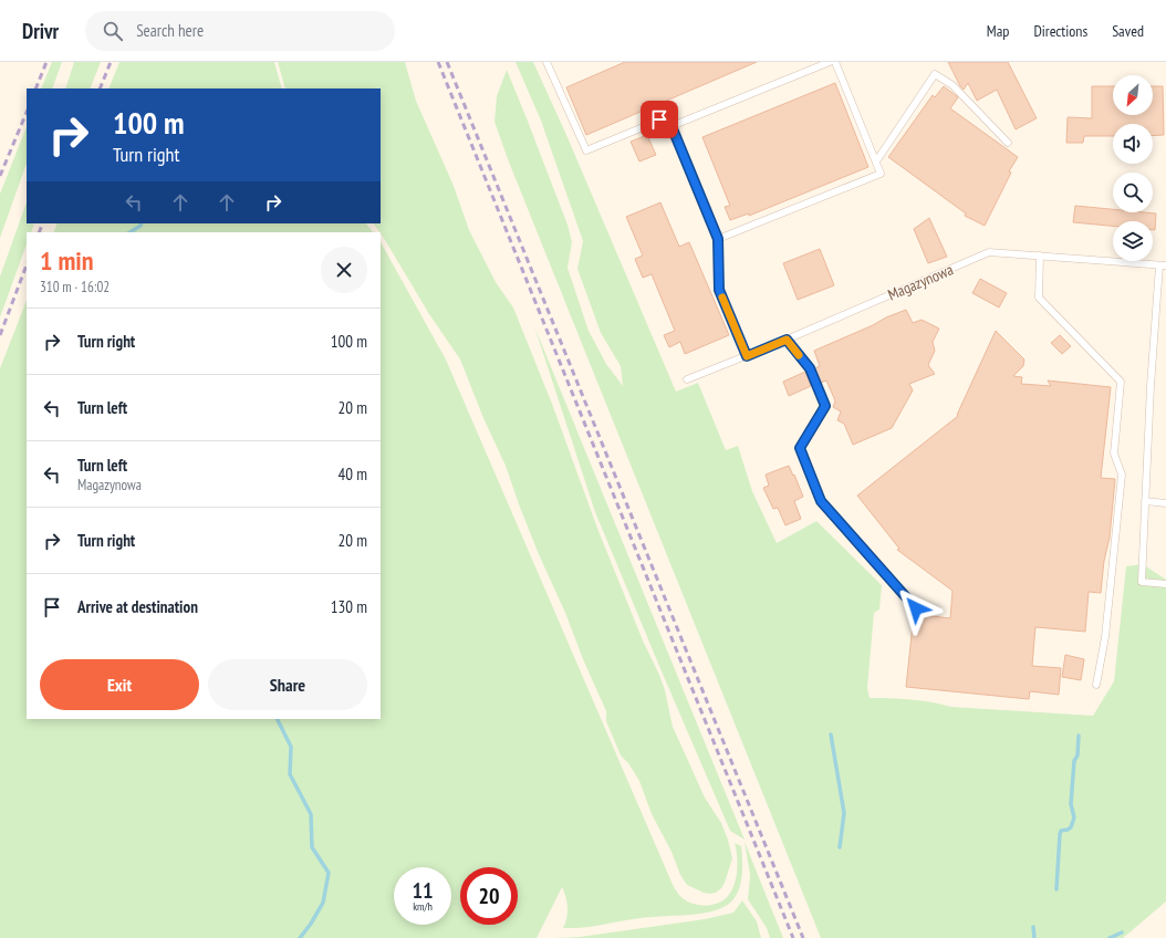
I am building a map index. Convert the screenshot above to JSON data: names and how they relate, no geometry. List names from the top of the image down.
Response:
{
  "streets": {
    "lane": ["Magazynowa"]
  },
  "north": "bottom left",
  "page": {
    "header": "Drivr",
    "search": "Search here",
    "nav": ["Map", "Directions", "Saved"],
    "turn": ["100 m", "Turn right"],
    "heading": ["1 min", "310 m · 16:02"],
    "list": [
      {
        "name": "Turn right",
        "value": "100 m"
      },
      {
        "name": "Turn left",
        "value": "20 m"
      },
      {
        "name": "Turn left",
        "note": "Magazynowa",
        "value": "40 m"
      },
      {
        "name": "Turn right",
        "value": "20 m"
      },
      {
        "name": "Arrive at destination",
        "value": "130 m"
      }
    ],
    "buttons": ["Exit", "Share"],
    "speed": "11 km/h",
    "limit": "20"
  }
}
